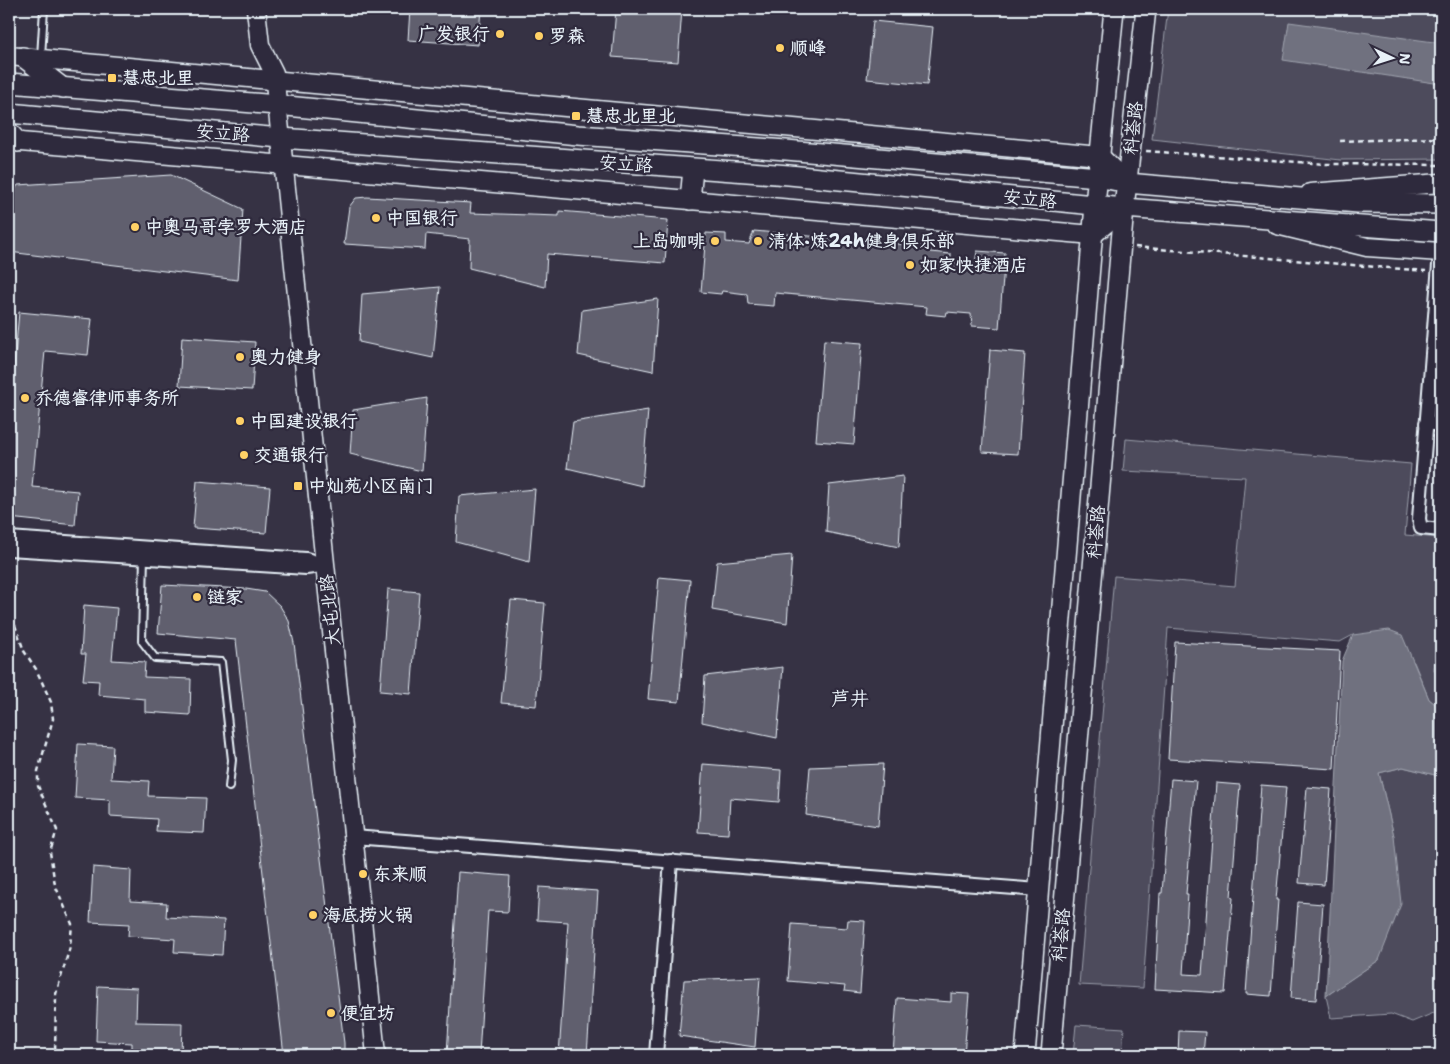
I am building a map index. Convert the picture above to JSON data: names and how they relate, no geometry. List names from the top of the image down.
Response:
{
  "streets": {
    "main road": ["科荟路", "安立路"],
    "street": ["大屯北路"]
  },
  "crossings": [
    ["科荟路", "安立路"],
    ["安立路", "大屯北路"]
  ],
  "districts": ["芦井"],
  "places": {
    "other": [
      "广发银行",
      "罗森",
      "顺峰",
      "中国银行",
      "中奥马哥孛罗大酒店",
      "上岛咖啡",
      "清体·炼24h健身俱乐部",
      "如家快捷酒店",
      "奥力健身",
      "乔德睿律师事务所",
      "中国建设银行",
      "交通银行",
      "链家",
      "东来顺",
      "海底捞火锅",
      "便宜坊"
    ],
    "transit": ["慧忠北里", "慧忠北里北", "中灿苑小区南门"]
  },
  "north": "right"
}
